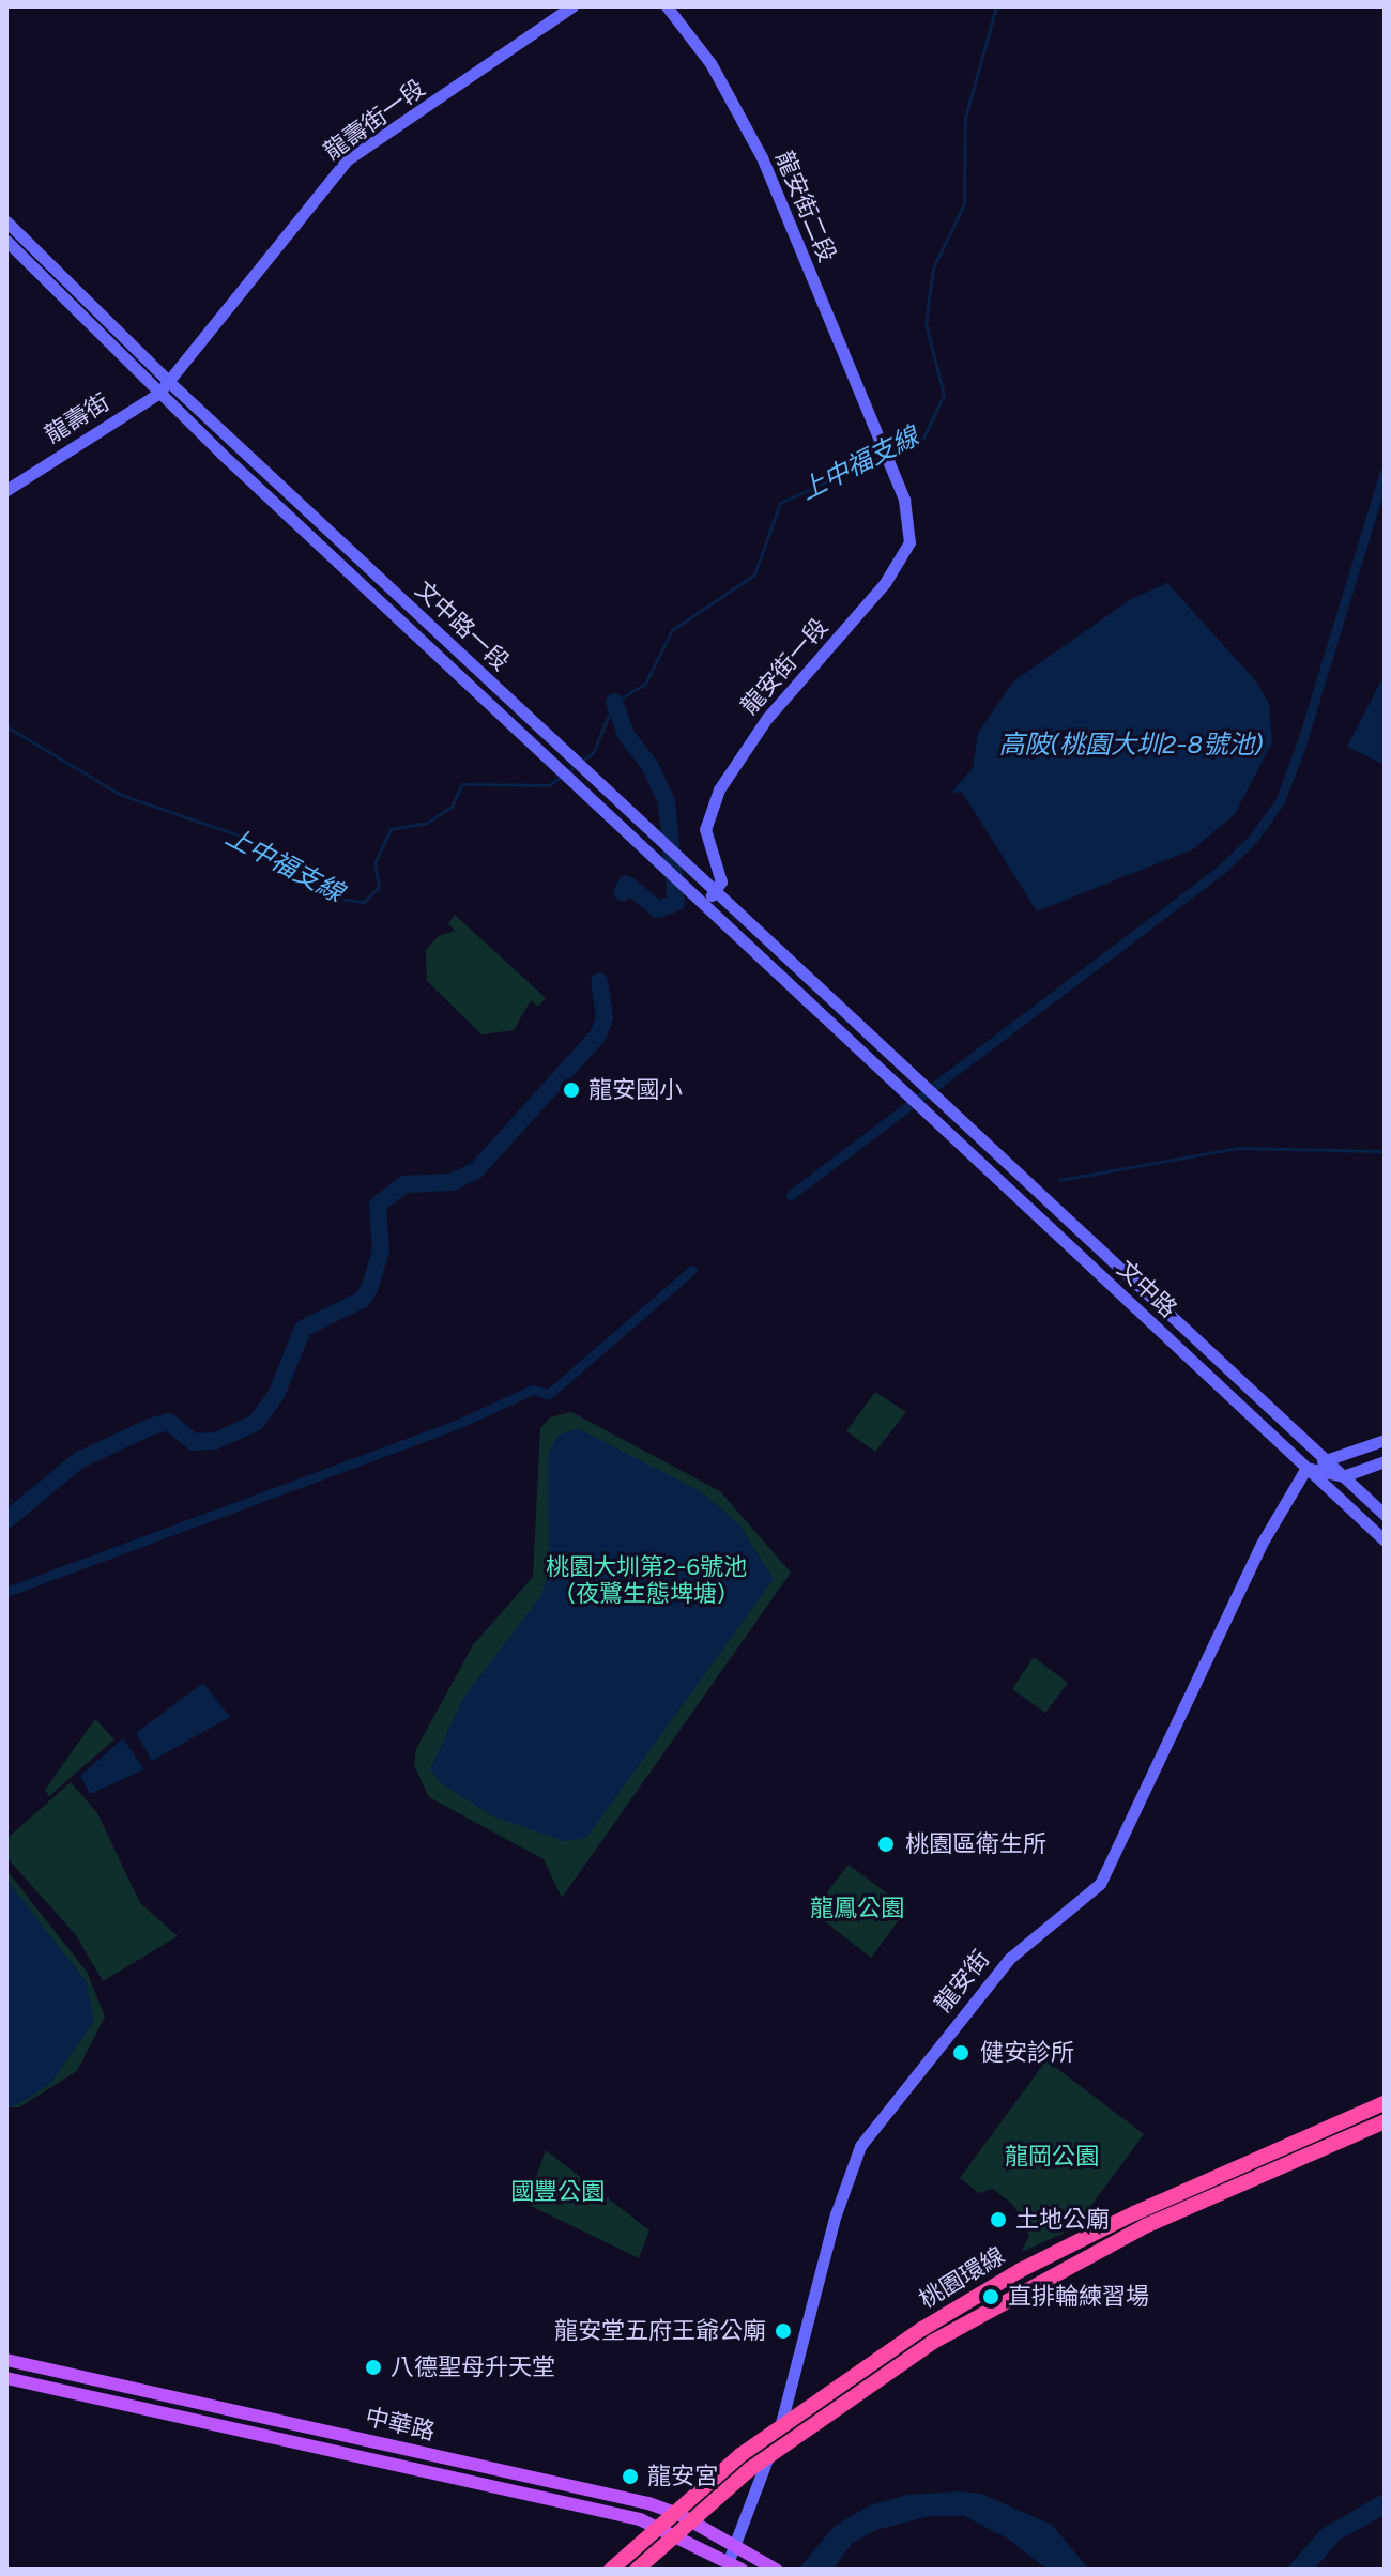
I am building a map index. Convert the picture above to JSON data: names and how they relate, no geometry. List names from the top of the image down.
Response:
{
  "streets": {
    "highway": ["桃園環線"],
    "main road": ["中華路"],
    "street": [
      "龍壽街一段",
      "龍安街二段",
      "龍壽街",
      "文中路一段",
      "龍安街一段",
      "文中路",
      "龍安街"
    ]
  },
  "crossings": [
    ["龍壽街一段", "龍壽街"],
    ["龍壽街一段", "文中路一段"],
    ["龍安街二段", "龍安街一段"],
    ["龍壽街", "文中路一段"],
    ["文中路一段", "龍安街一段"],
    ["文中路一段", "文中路"],
    ["文中路", "龍安街"],
    ["龍安街", "中華路"]
  ],
  "water": ["上中福支線", "高陂(桃園大圳2-8號池)"],
  "parks": [
    "桃園大圳第2-6號池 (夜鷺生態埤塘)",
    "龍鳳公園",
    "龍岡公園",
    "國豐公園"
  ],
  "places": [
    "龍安國小",
    "桃園區衛生所",
    "健安診所",
    "土地公廟",
    "直排輪練習場",
    "龍安堂五府王爺公廟",
    "八德聖母升天堂",
    "龍安宮"
  ]
}
